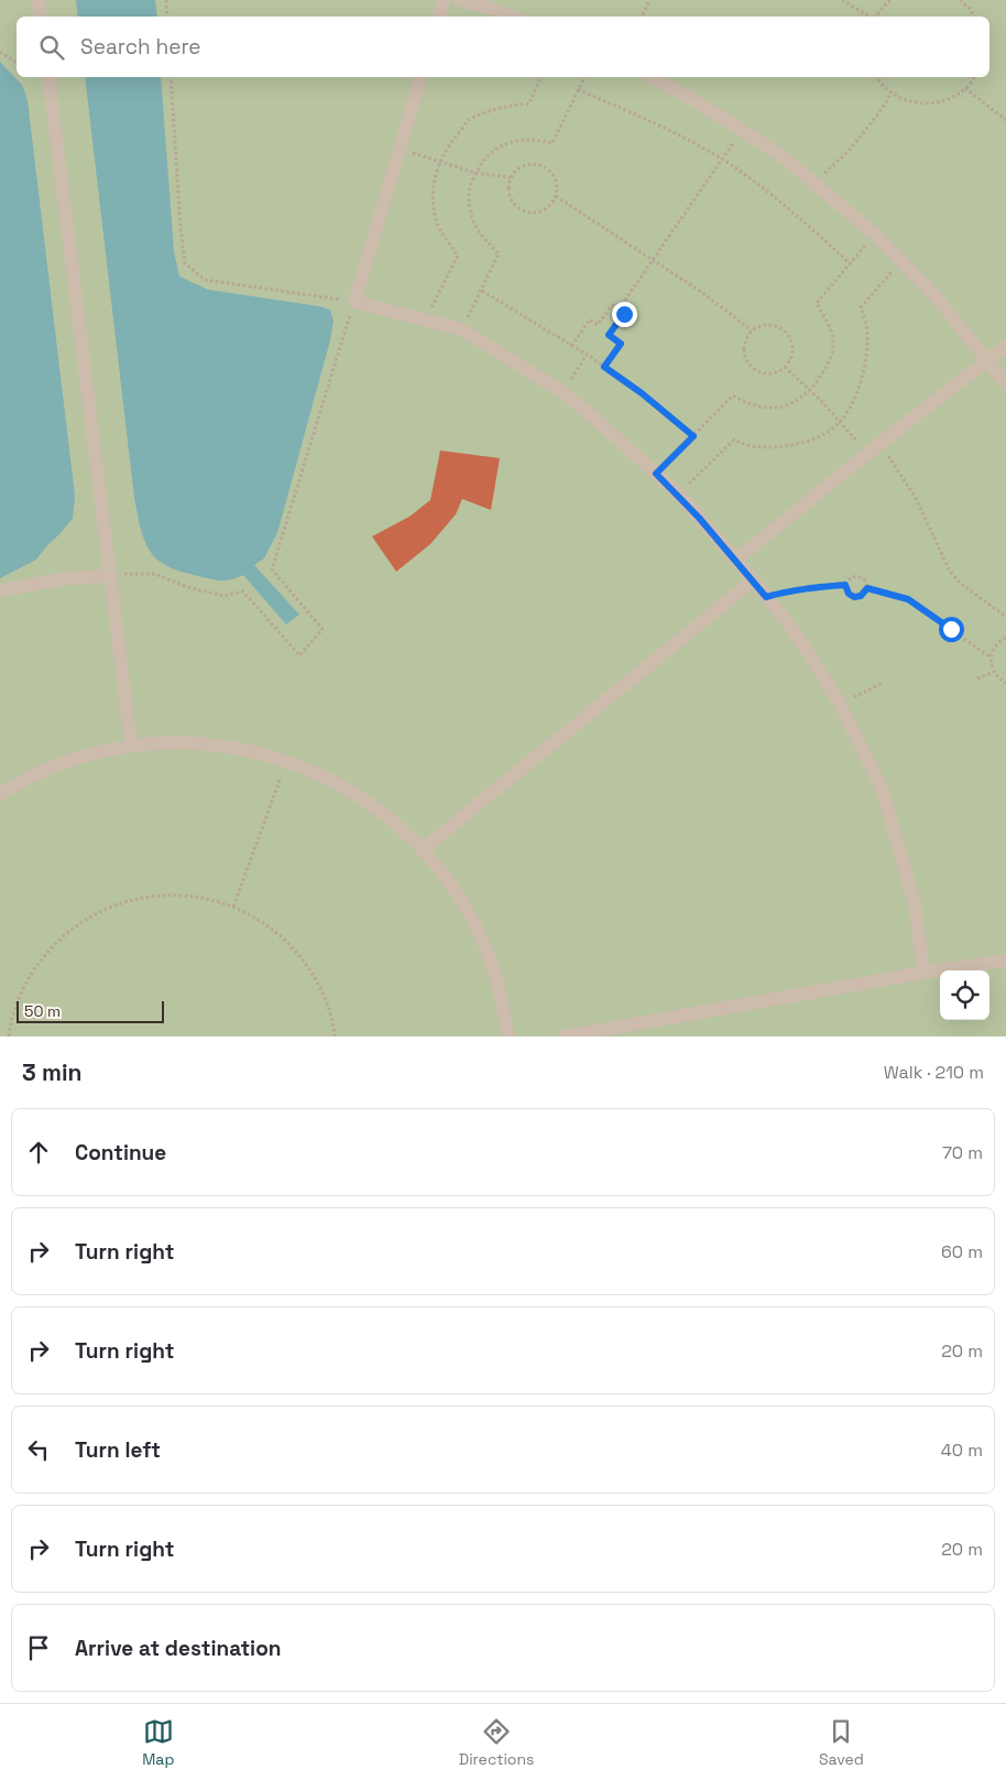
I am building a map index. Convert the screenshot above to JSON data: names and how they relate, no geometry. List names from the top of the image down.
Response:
{
  "scale_bar": "50 m",
  "page": {
    "search": "Search here",
    "scale": "50 m",
    "heading": ["3 min", "Walk · 210 m"],
    "list": [
      ["Continue", "70 m"],
      ["Turn right", "60 m"],
      ["Turn right", "20 m"],
      ["Turn left", "40 m"],
      ["Turn right", "20 m"],
      "Arrive at destination"
    ],
    "nav": ["Map", "Directions", "Saved"]
  }
}
